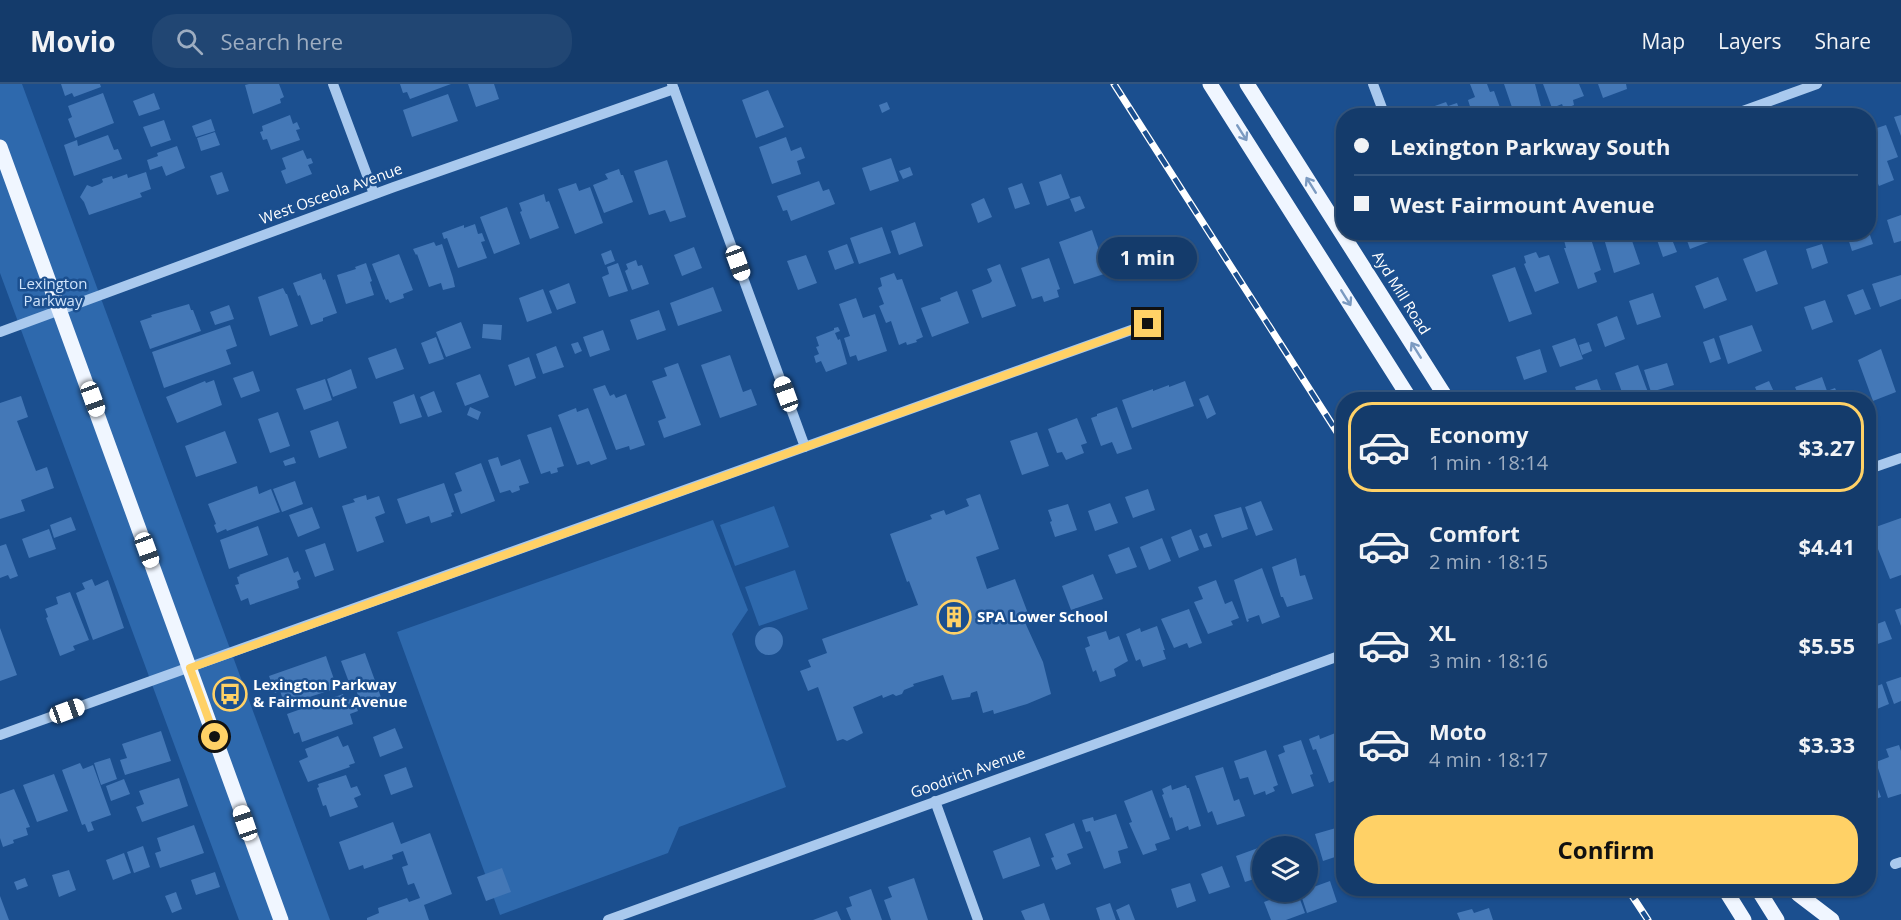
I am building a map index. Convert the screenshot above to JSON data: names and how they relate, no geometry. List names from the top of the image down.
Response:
{
  "streets": {
    "main road": ["Ayd Mill Road"],
    "street": ["West Osceola Avenue", "Goodrich Avenue"]
  },
  "parks": ["Lexington Parkway"],
  "places": {
    "building": ["SPA Lower School"],
    "bus stop": ["Lexington Parkway & Fairmount Avenue"]
  },
  "page": {
    "header": "Movio",
    "search": "Search here",
    "nav": ["Map", "Layers", "Share"],
    "banner": ["Lexington Parkway South", "West Fairmount Avenue"],
    "bubble": "1 min",
    "list": [
      {
        "name": "Economy",
        "note": "1 min · 18:14",
        "value": "$3.27"
      },
      {
        "name": "Comfort",
        "note": "2 min · 18:15",
        "value": "$4.41"
      },
      {
        "name": "XL",
        "note": "3 min · 18:16",
        "value": "$5.55"
      },
      {
        "name": "Moto",
        "note": "4 min · 18:17",
        "value": "$3.33"
      }
    ],
    "buttons": "Confirm"
  }
}
